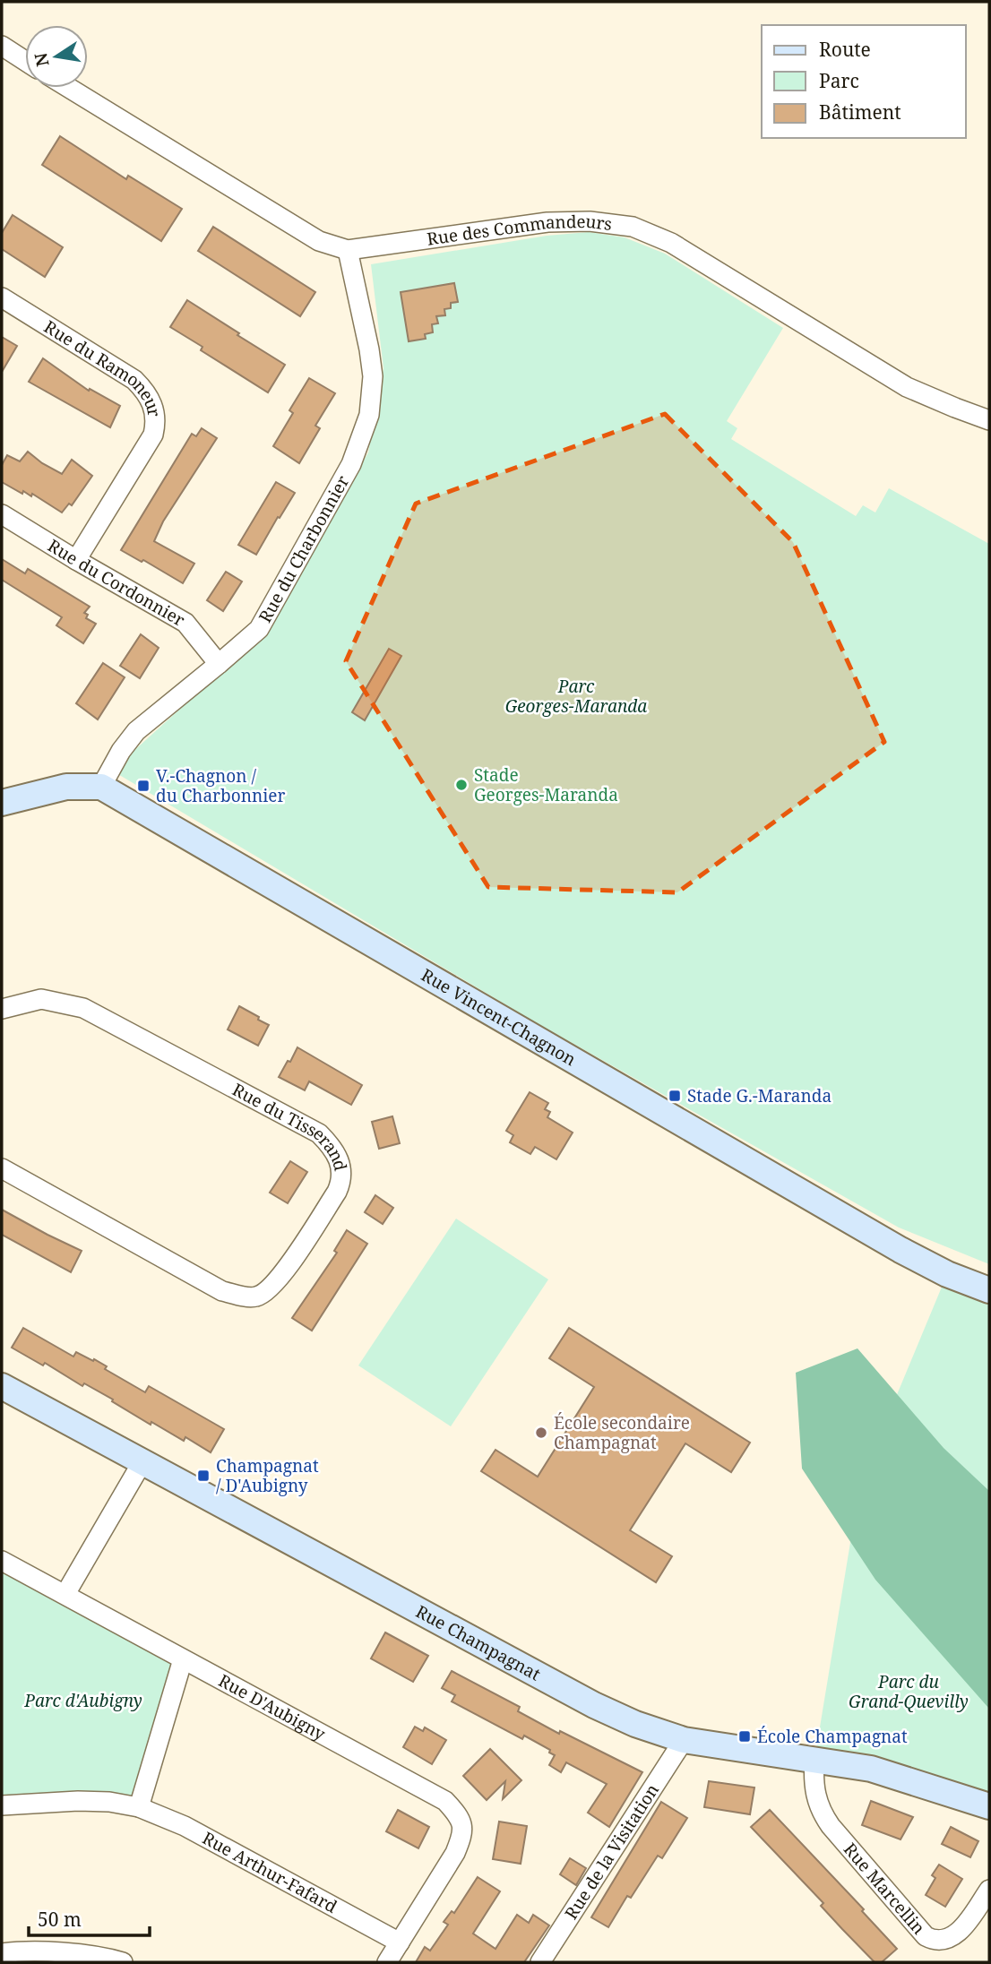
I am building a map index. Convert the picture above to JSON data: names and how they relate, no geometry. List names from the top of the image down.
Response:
{
  "streets": {
    "street": [
      "Rue des Commandeurs",
      "Rue du Ramoneur",
      "Rue du Charbonnier",
      "Rue du Cordonnier",
      "Rue Vincent-Chagnon",
      "Rue du Tisserand",
      "Rue Champagnat",
      "Rue D'Aubigny",
      "Rue de la Visitation",
      "Rue Arthur-Fafard",
      "Rue Marcellin"
    ]
  },
  "crossings": [
    ["Rue des Commandeurs", "Rue du Charbonnier"],
    ["Rue du Ramoneur", "Rue du Cordonnier"],
    ["Rue du Charbonnier", "Rue du Cordonnier"],
    ["Rue du Charbonnier", "Rue Vincent-Chagnon"],
    ["Rue Champagnat", "Rue de la Visitation"],
    ["Rue Champagnat", "Rue Marcellin"],
    ["Rue D'Aubigny", "Rue Arthur-Fafard"]
  ],
  "parks": ["Parc Georges-Maranda", "Parc du Grand-Quevilly", "Parc d'Aubigny"],
  "places": {
    "other": ["Stade Georges-Maranda", "École secondaire Champagnat"],
    "transit": [
      "V.-Chagnon / du Charbonnier",
      "Stade G.-Maranda",
      "Champagnat / D'Aubigny",
      "École Champagnat"
    ]
  },
  "legend": ["Route", "Parc", "Bâtiment"],
  "scale_bar": "50 m",
  "north": "left"
}
